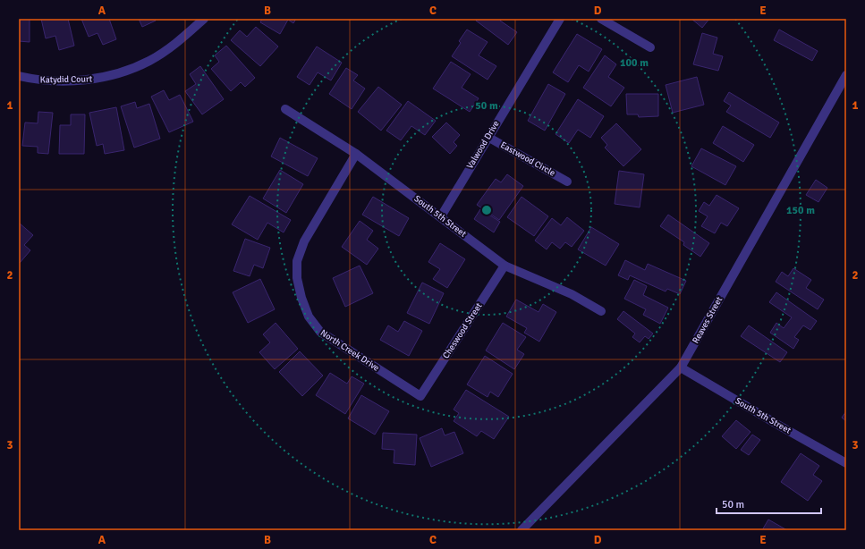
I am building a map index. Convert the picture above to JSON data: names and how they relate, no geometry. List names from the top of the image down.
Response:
{
  "streets": {
    "street": [
      "Katydid Court",
      "Valwood Drive",
      "Eastwood Circle",
      "South 5th Street",
      "Reaves Street",
      "Cheswood Street",
      "North Creek Drive"
    ]
  },
  "crossings": [
    ["Valwood Drive", "Eastwood Circle"],
    ["Valwood Drive", "South 5th Street"],
    ["South 5th Street", "Reaves Street"],
    ["South 5th Street", "Cheswood Street"],
    ["South 5th Street", "North Creek Drive"],
    ["Cheswood Street", "North Creek Drive"]
  ],
  "scale_bar": "50 m",
  "grid": {
    "columns": [
      "A",
      "B",
      "C",
      "D",
      "E"
    ],
    "rows": ["1", "2", "3"]
  },
  "rings": ["100 m", "50 m", "150 m"]
}
